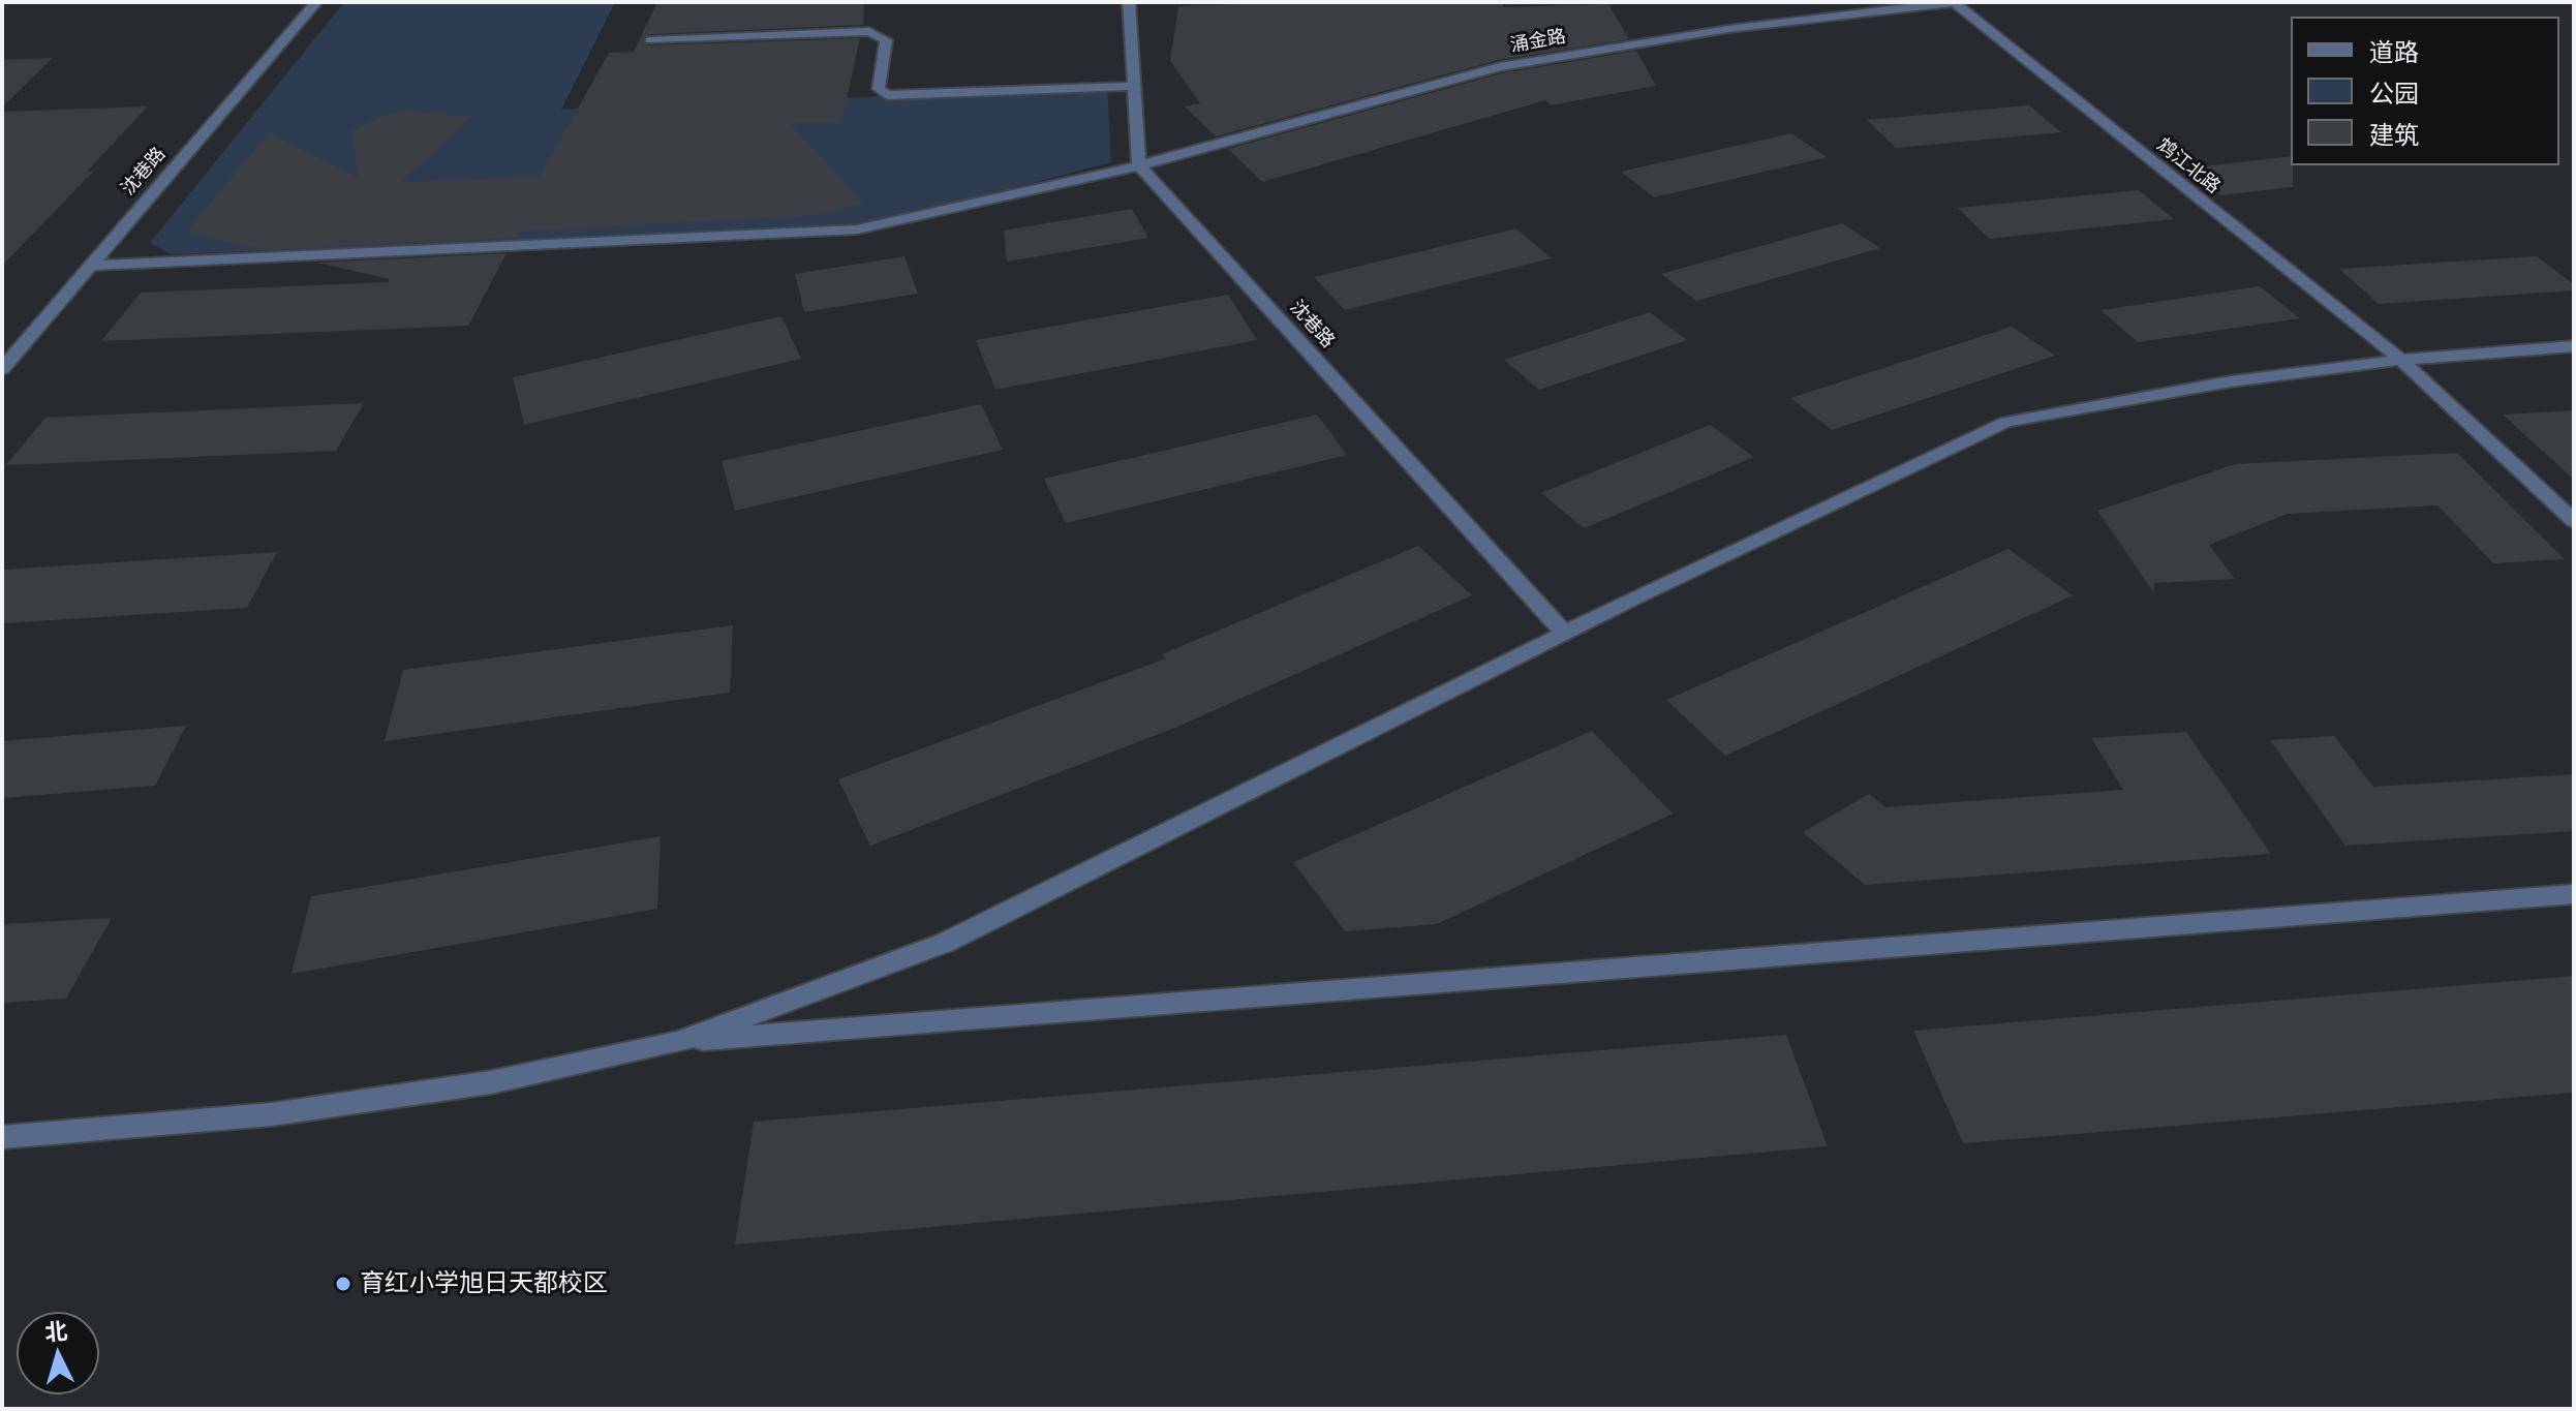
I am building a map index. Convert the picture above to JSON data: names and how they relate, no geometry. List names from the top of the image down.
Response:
{
  "streets": {
    "street": ["涌金路", "鸩江北路", "沈巷路"]
  },
  "crossings": [
    ["涌金路", "鸩江北路"],
    ["涌金路", "沈巷路"]
  ],
  "places": ["育红小学旭日天都校区"],
  "legend": ["道路", "公园", "建筑"],
  "north": "top"
}
